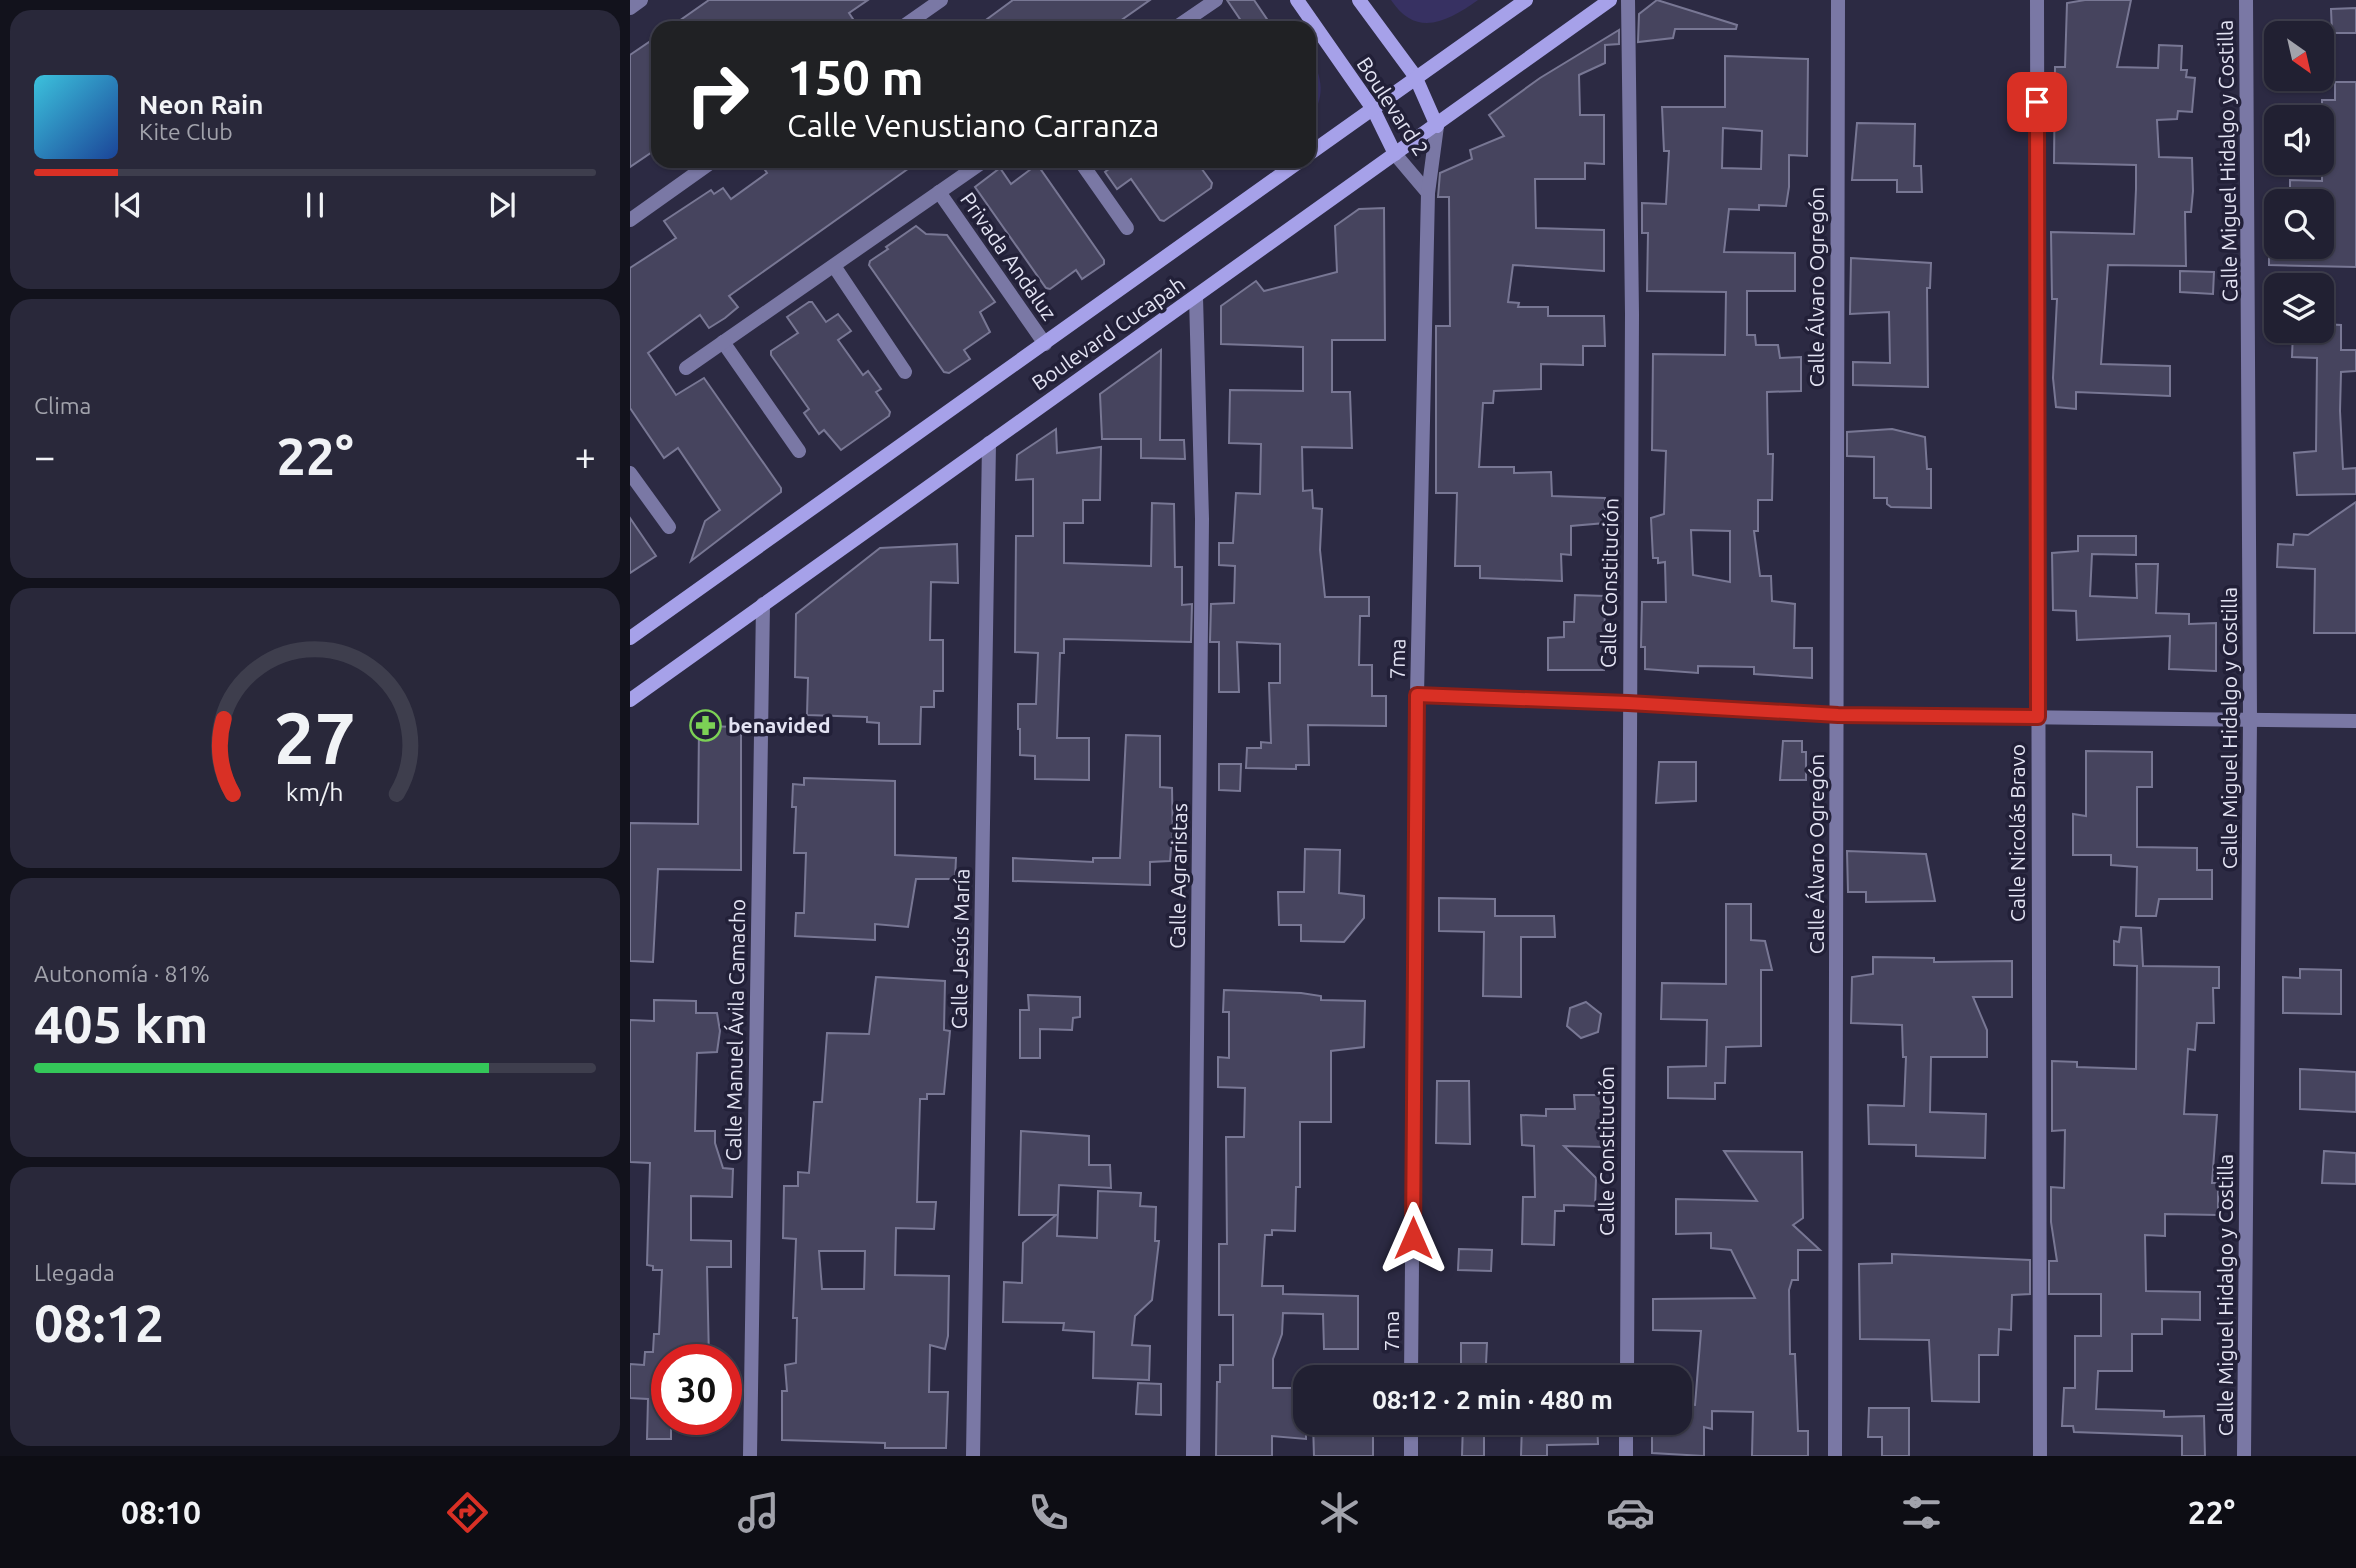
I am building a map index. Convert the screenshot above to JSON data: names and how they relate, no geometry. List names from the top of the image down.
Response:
{
  "streets": {
    "main road": ["Boulevard 2", "Boulevard Cucapah"],
    "street": [
      "Calle Miguel Hidalgo y Costilla",
      "Privada Andaluz",
      "Calle Álvaro Ogregón",
      "Calle Constitución",
      "7ma",
      "Calle Nicolás Bravo",
      "Calle Agraristas",
      "Calle Jesús María",
      "Calle Manuel Ávila Camacho"
    ]
  },
  "crossings": [
    ["Boulevard 2", "Boulevard Cucapah"],
    ["Boulevard 2", "7ma"],
    ["Privada Andaluz", "Boulevard Cucapah"],
    ["Boulevard Cucapah", "Calle Agraristas"],
    ["Boulevard Cucapah", "Calle Jesús María"],
    ["Boulevard Cucapah", "Calle Manuel Ávila Camacho"]
  ],
  "places": {
    "pharmacy": ["benavided"]
  },
  "north": "bottom right",
  "page": {
    "turn": ["150 m", "Calle Venustiano Carranza"],
    "song": ["Neon Rain", "Kite Club"],
    "tile": [
      "Clima",
      ["Autonomía · 81%", "405 km"],
      ["Llegada", "08:12"]
    ],
    "heat": ["−", "22°", "+"],
    "limit": "30",
    "trip": "08:12 · 2 min · 480 m",
    "tabs": ["08:10", "22°"],
    "gauge": ["27", "km/h"]
  }
}
